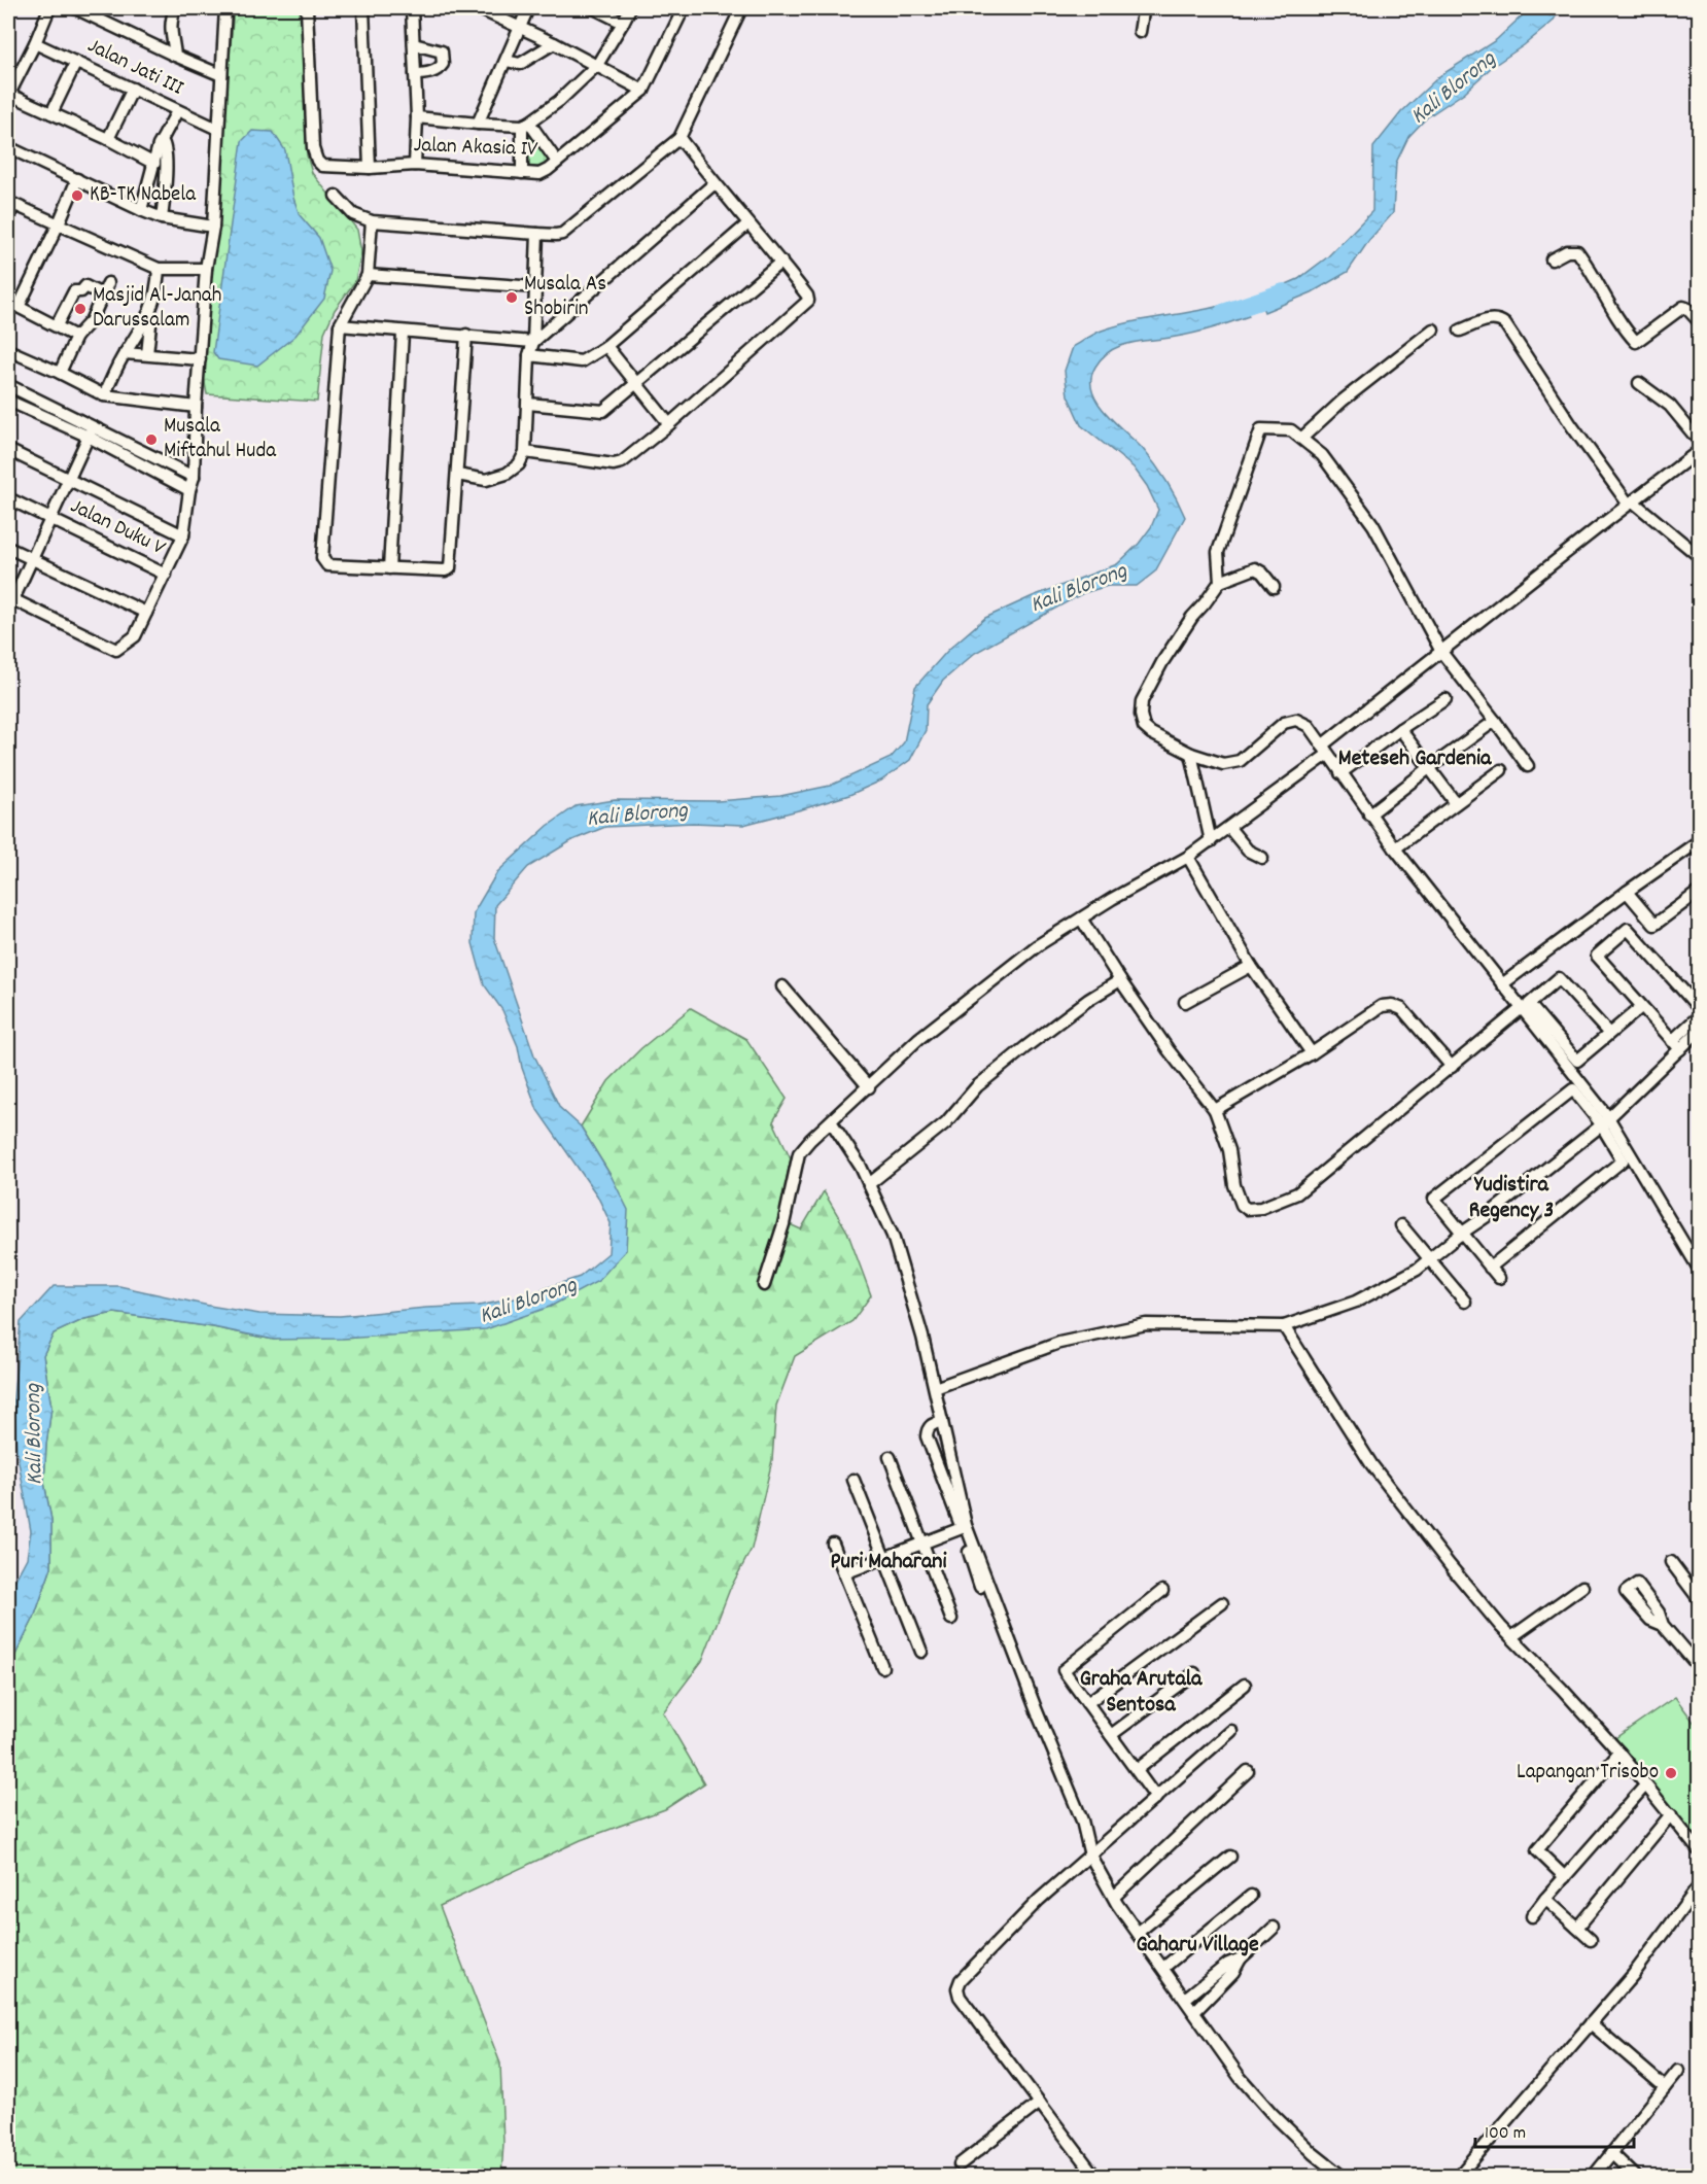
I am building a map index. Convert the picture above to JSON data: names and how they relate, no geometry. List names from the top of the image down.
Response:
{
  "streets": {
    "street": ["Jalan Jati III", "Jalan Akasia IV", "Jalan Duku V"]
  },
  "districts": [
    "Meteseh Gardenia",
    "Yudistira Regency 3",
    "Puri Maharani",
    "Graha Arutala Sentosa",
    "Gaharu Village"
  ],
  "water": ["Kali Blorong"],
  "places": [
    "KB-TK Nabela",
    "Musala As Shobirin",
    "Masjid Al-Janah Darussalam",
    "Musala Miftahul Huda",
    "Lapangan Trisobo"
  ],
  "scale_bar": "100 m"
}
